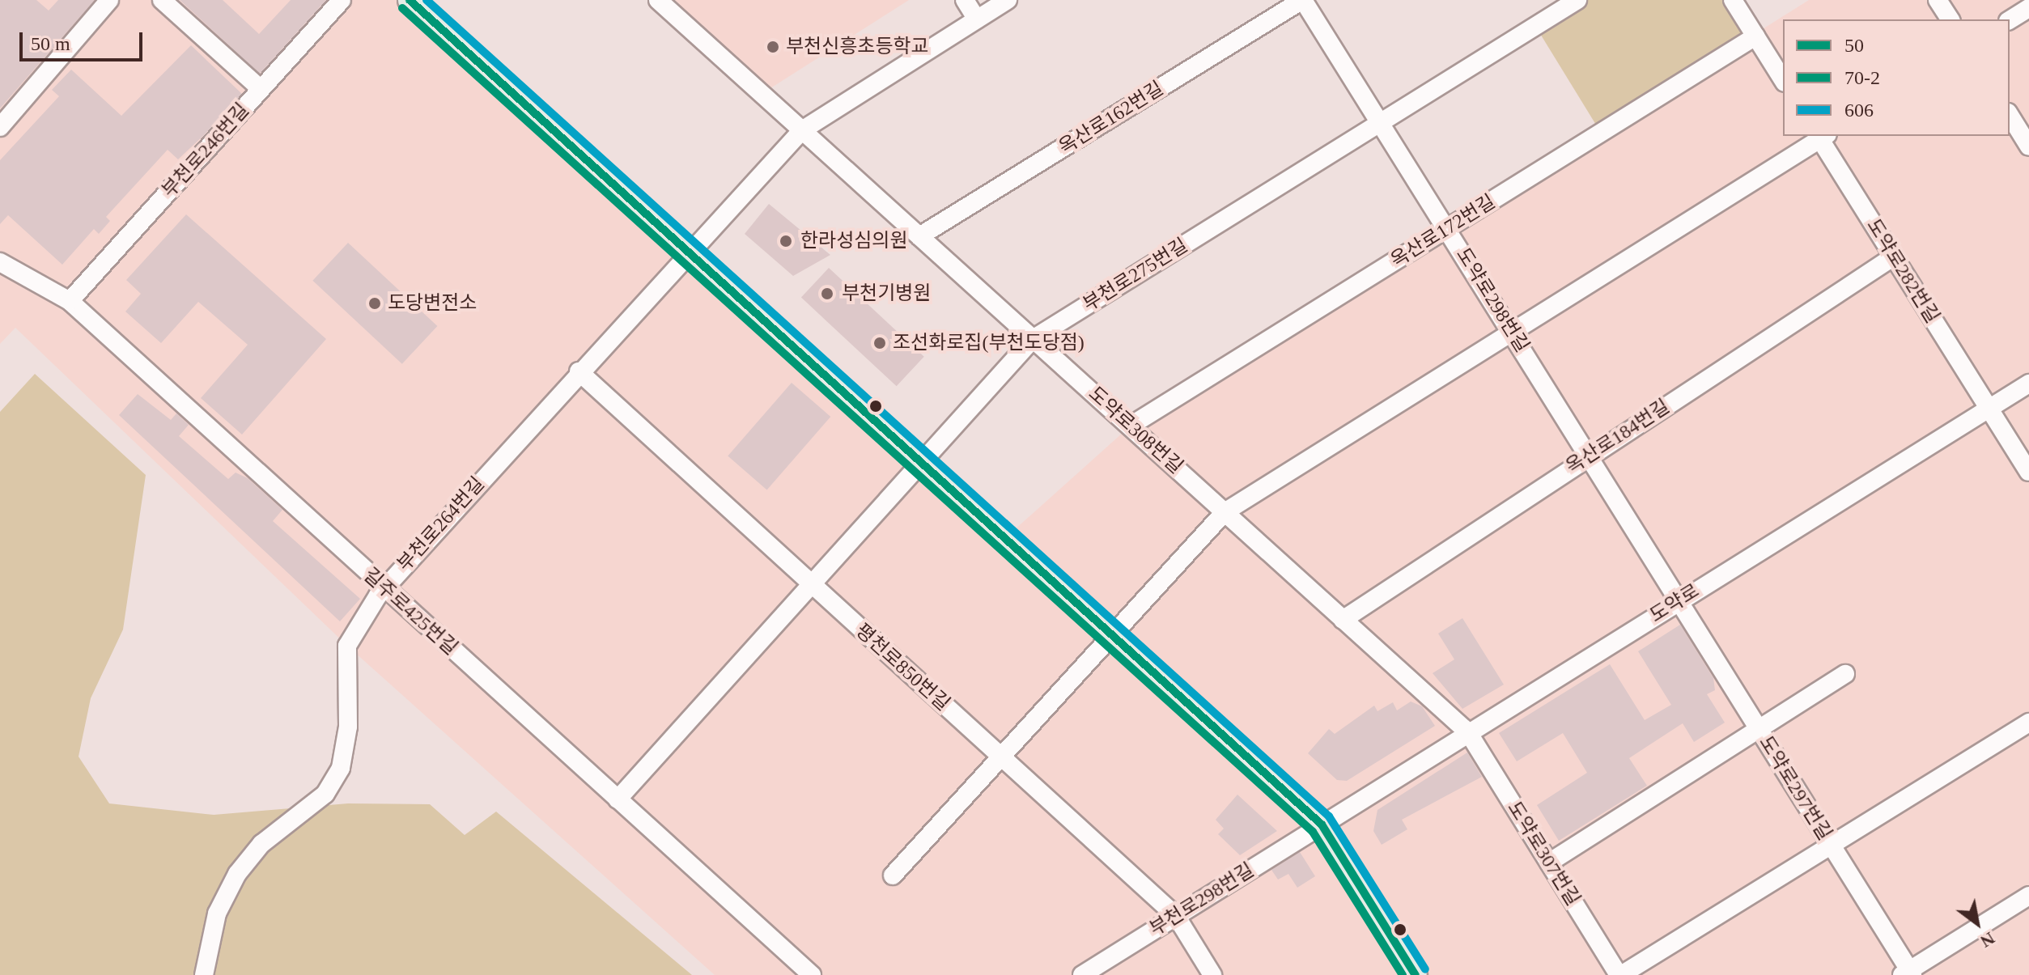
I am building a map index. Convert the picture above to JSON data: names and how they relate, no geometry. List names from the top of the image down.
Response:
{
  "streets": {
    "street": [
      "옥산로162번길",
      "부천로246번길",
      "옥산로172번길",
      "도약로282번길",
      "부천로275번길",
      "도약로298번길",
      "도약로308번길",
      "옥산로184번길",
      "부천로264번길",
      "도약로",
      "길주로425번길",
      "평천로850번길",
      "도약로297번길",
      "도약로307번길",
      "부천로298번길"
    ]
  },
  "crossings": [
    ["옥산로162번길", "도약로298번길"],
    ["옥산로162번길", "도약로308번길"],
    ["부천로246번길", "길주로425번길"],
    ["옥산로172번길", "도약로298번길"],
    ["옥산로172번길", "도약로308번길"],
    ["도약로282번길", "옥산로184번길"],
    ["도약로282번길", "도약로"],
    ["부천로275번길", "도약로298번길"],
    ["부천로275번길", "도약로308번길"],
    ["부천로275번길", "길주로425번길"],
    ["부천로275번길", "평천로850번길"],
    ["도약로298번길", "옥산로184번길"],
    ["도약로298번길", "도약로"],
    ["도약로298번길", "도약로297번길"],
    ["도약로308번길", "옥산로184번길"],
    ["도약로308번길", "부천로264번길"],
    ["도약로308번길", "도약로"],
    ["도약로308번길", "도약로307번길"],
    ["부천로264번길", "길주로425번길"],
    ["부천로264번길", "평천로850번길"],
    ["도약로", "도약로297번길"],
    ["도약로", "도약로307번길"],
    ["도약로", "부천로298번길"],
    ["평천로850번길", "부천로298번길"]
  ],
  "places": [
    "부천신흥초등학교",
    "한라성심의원",
    "부천기병원",
    "도당변전소",
    "조선화로집(부천도당점)"
  ],
  "lines": ["transit line 50", "transit line 606", "transit line 70-2"],
  "legend": ["50", "70-2", "606"],
  "scale_bar": "50 m",
  "north": "bottom right"
}
